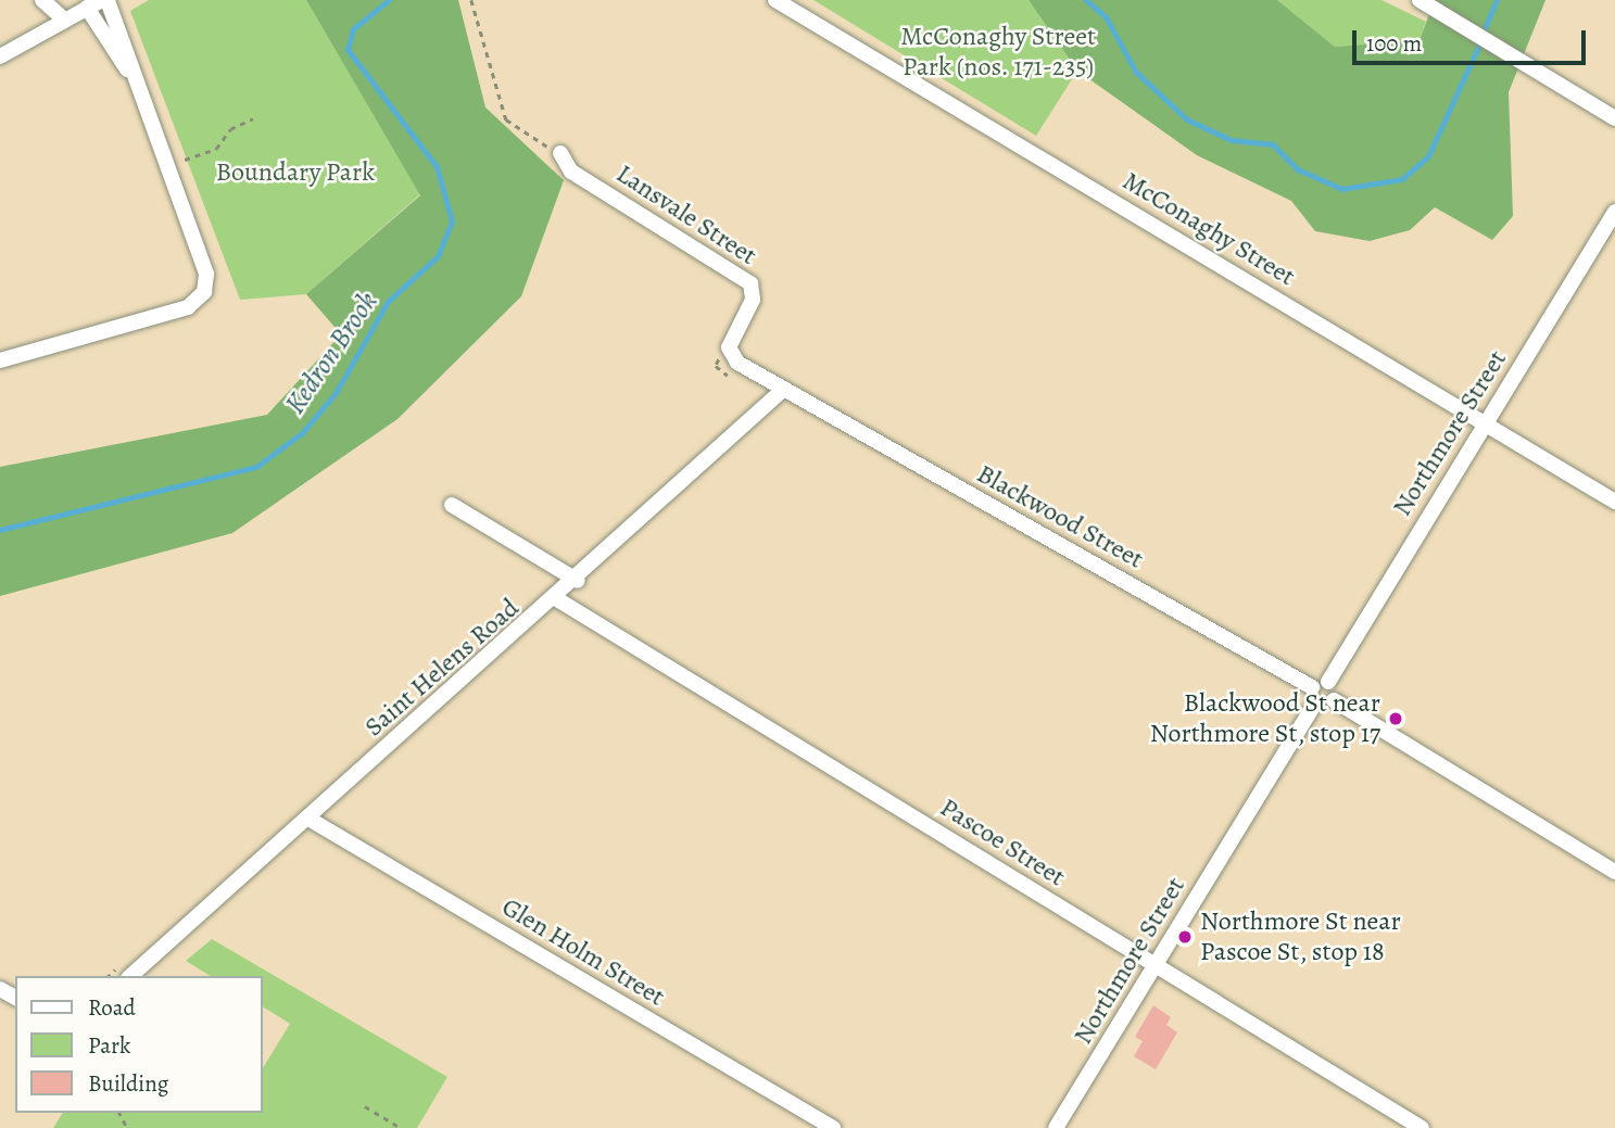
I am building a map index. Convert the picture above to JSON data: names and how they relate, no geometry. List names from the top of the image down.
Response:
{
  "streets": {
    "street": [
      "Lansvale Street",
      "McConaghy Street",
      "Northmore Street",
      "Blackwood Street",
      "Saint Helens Road",
      "Pascoe Street",
      "Glen Holm Street"
    ]
  },
  "crossings": [
    ["Lansvale Street", "Blackwood Street"],
    ["Lansvale Street", "Saint Helens Road"],
    ["McConaghy Street", "Northmore Street"],
    ["Northmore Street", "Blackwood Street"],
    ["Northmore Street", "Pascoe Street"],
    ["Blackwood Street", "Saint Helens Road"],
    ["Saint Helens Road", "Pascoe Street"],
    ["Saint Helens Road", "Glen Holm Street"]
  ],
  "water": ["Kedron Brook"],
  "parks": ["McConaghy Street Park (nos. 171-235)", "Boundary Park"],
  "places": ["Blackwood St near Northmore St, stop 17", "Northmore St near Pascoe St, stop 18"],
  "legend": ["Road", "Park", "Building"],
  "scale_bar": "100 m"
}
